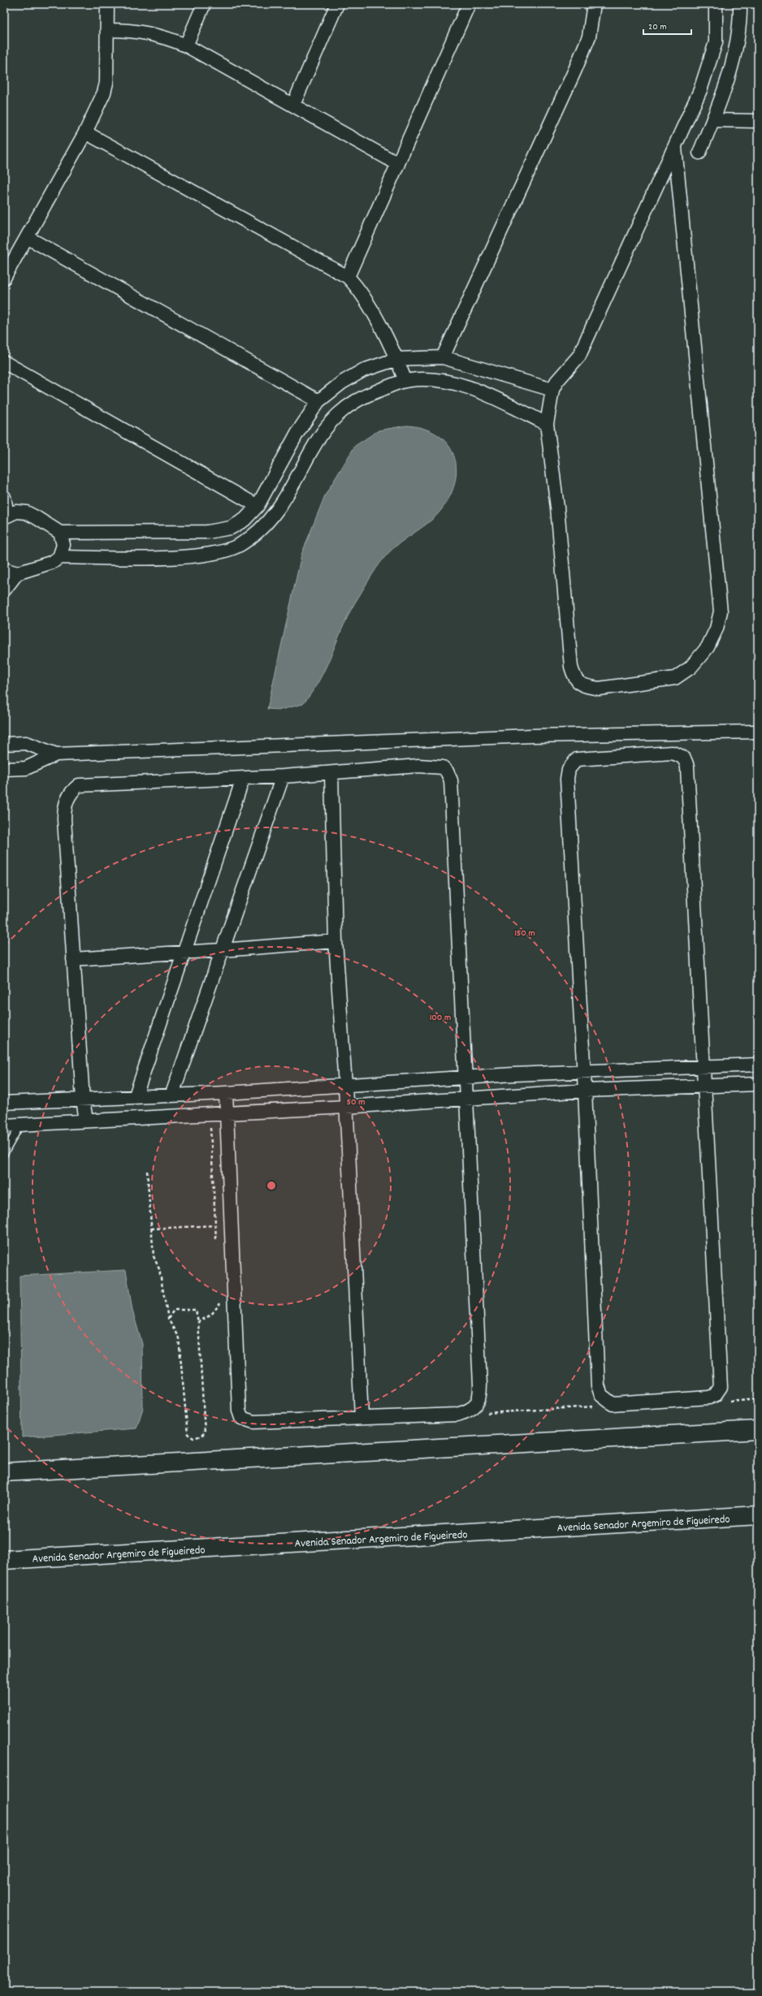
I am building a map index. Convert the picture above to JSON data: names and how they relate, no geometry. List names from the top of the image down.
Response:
{
  "streets": {
    "highway": ["Avenida Senador Argemiro de Figueiredo"]
  },
  "scale_bar": "20 m",
  "rings": ["150 m", "100 m", "50 m"]
}
